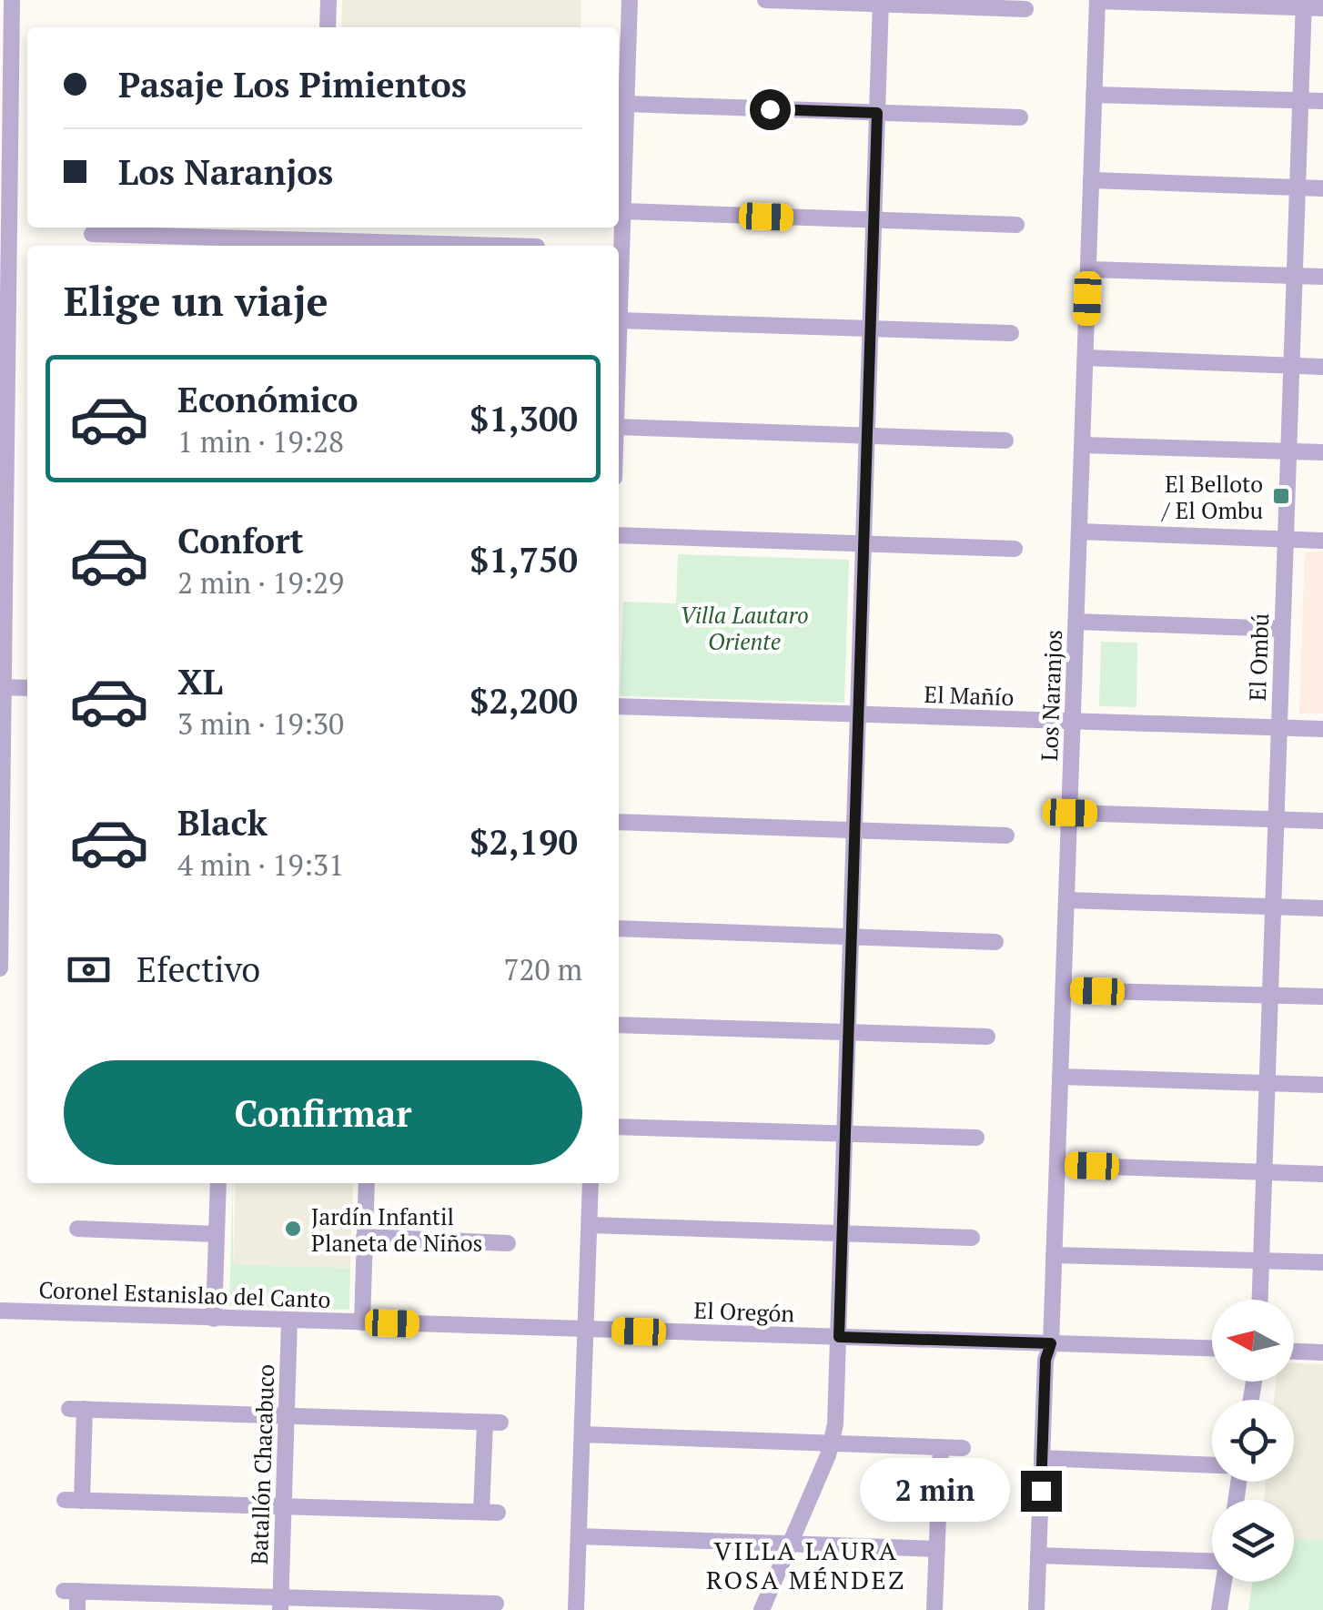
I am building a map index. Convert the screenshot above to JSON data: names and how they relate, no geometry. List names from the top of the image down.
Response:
{
  "streets": {
    "street": [
      "El Ombú",
      "El Mañío",
      "Los Naranjos",
      "Coronel Estanislao del Canto",
      "El Oregón",
      "Batallón Chacabuco"
    ]
  },
  "crossings": [
    ["El Ombú", "El Mañío"],
    ["El Mañío", "Los Naranjos"],
    ["Los Naranjos", "El Oregón"],
    ["Coronel Estanislao del Canto", "El Oregón"],
    ["Coronel Estanislao del Canto", "Batallón Chacabuco"]
  ],
  "districts": ["VILLA LAURA ROSA MÉNDEZ"],
  "parks": ["Villa Lautaro Oriente"],
  "places": {
    "transit": ["El Belloto / El Ombu"],
    "other": ["Jardín Infantil Planeta de Niños"]
  },
  "north": "left",
  "page": {
    "banner": ["Pasaje Los Pimientos", "Los Naranjos"],
    "heading": "Elige un viaje",
    "list": [
      {
        "name": "Económico",
        "note": "1 min · 19:28",
        "value": "$1,300"
      },
      {
        "name": "Confort",
        "note": "2 min · 19:29",
        "value": "$1,750"
      },
      {
        "name": "XL",
        "note": "3 min · 19:30",
        "value": "$2,200"
      },
      {
        "name": "Black",
        "note": "4 min · 19:31",
        "value": "$2,190"
      }
    ],
    "pay": ["Efectivo", "720 m"],
    "buttons": "Confirmar",
    "bubble": "2 min"
  }
}
